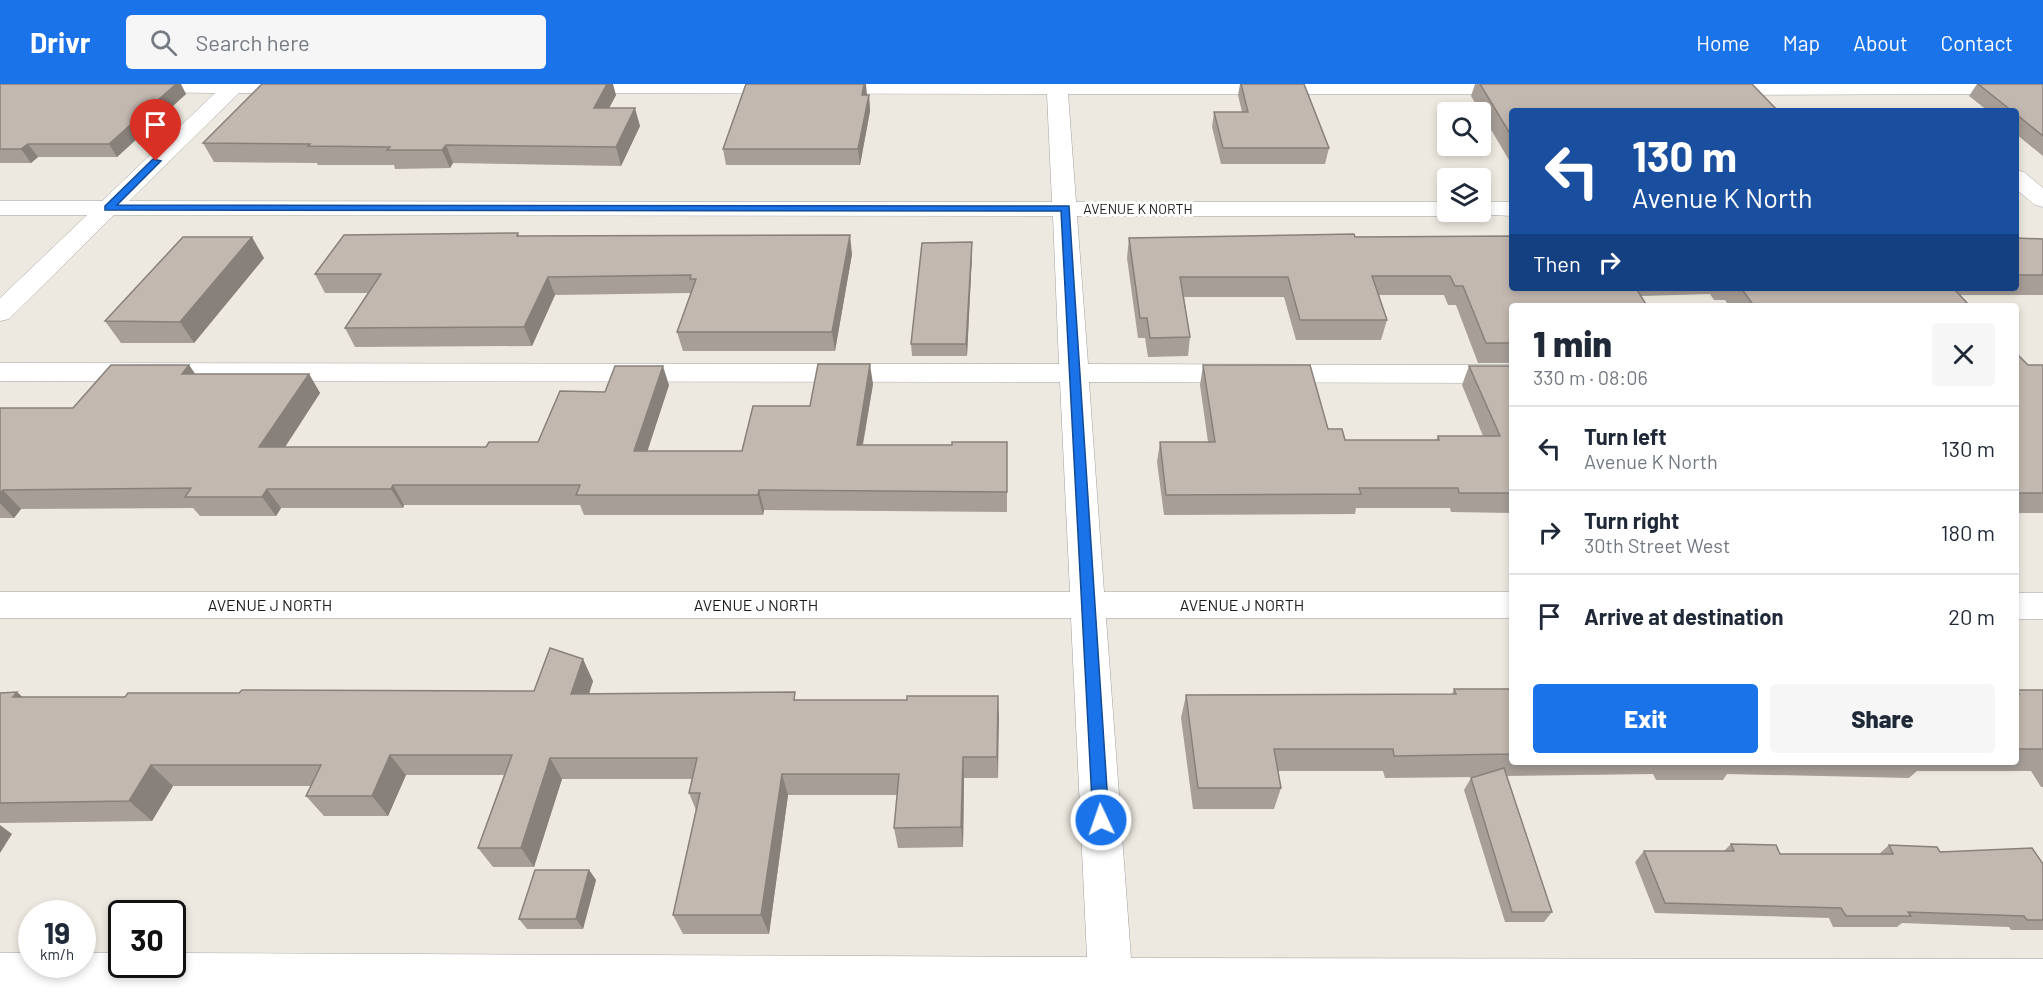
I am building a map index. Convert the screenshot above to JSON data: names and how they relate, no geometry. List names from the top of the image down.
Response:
{
  "streets": {
    "street": ["AVENUE K NORTH", "AVENUE J NORTH"]
  },
  "page": {
    "header": "Drivr",
    "search": "Search here",
    "nav": [
      "Home",
      "Map",
      "About",
      "Contact"
    ],
    "turn": ["130 m", "Avenue K North"],
    "then": "Then",
    "heading": ["1 min", "330 m · 08:06"],
    "list": [
      {
        "name": "Turn left",
        "note": "Avenue K North",
        "value": "130 m"
      },
      {
        "name": "Turn right",
        "note": "30th Street West",
        "value": "180 m"
      },
      {
        "name": "Arrive at destination",
        "value": "20 m"
      }
    ],
    "buttons": ["Exit", "Share"],
    "speed": "19 km/h",
    "limit": "30"
  }
}
